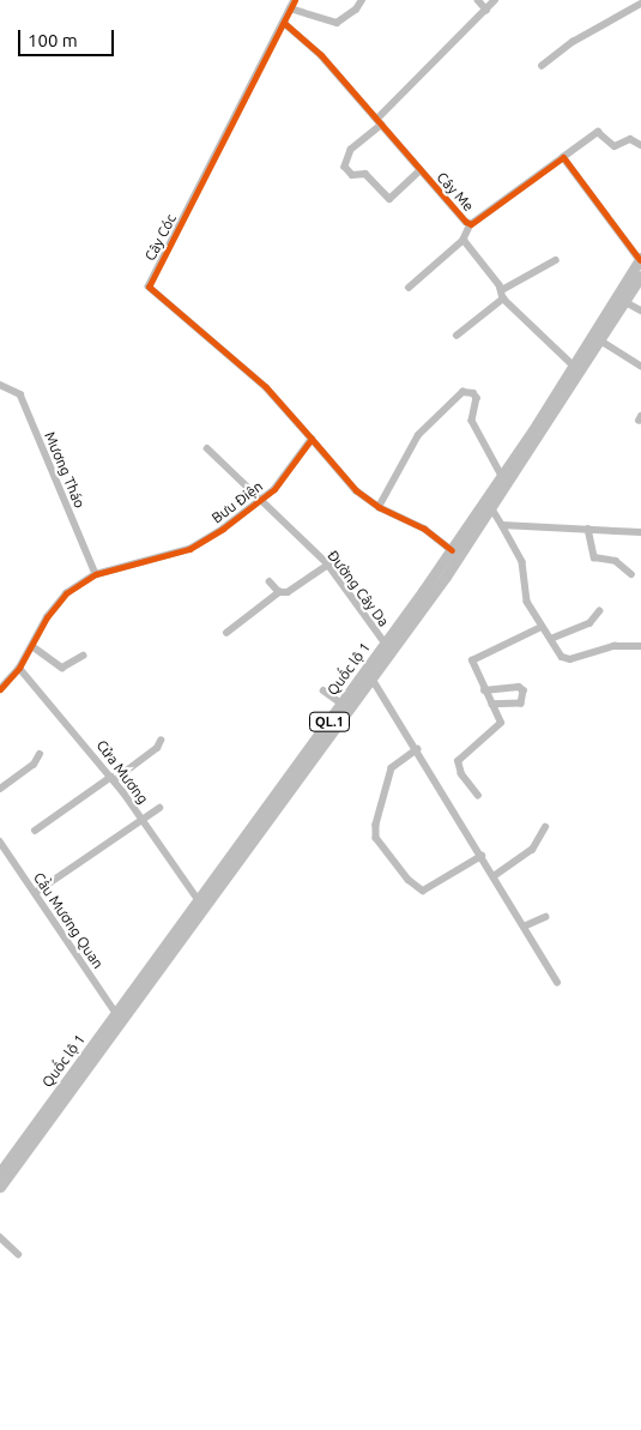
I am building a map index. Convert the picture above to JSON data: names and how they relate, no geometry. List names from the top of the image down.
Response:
{
  "streets": {
    "highway": ["Quốc lộ 1", "QL.1"],
    "street": [
      "Cây Me",
      "Cây Cóc",
      "Mương Tháo",
      "Bưu Điện",
      "Đường Cây Da",
      "Cửa Mương",
      "Cầu Mương Quan"
    ]
  },
  "crossings": [
    ["Cây Me", "Cây Cóc"],
    ["Cây Cóc", "Bưu Điện"],
    ["Mương Tháo", "Bưu Điện"],
    ["Bưu Điện", "Đường Cây Da"],
    ["Bưu Điện", "Cửa Mương"],
    ["Đường Cây Da", "Quốc lộ 1"],
    ["Quốc lộ 1", "Cửa Mương"],
    ["Quốc lộ 1", "Cầu Mương Quan"]
  ],
  "scale_bar": "100 m"
}
